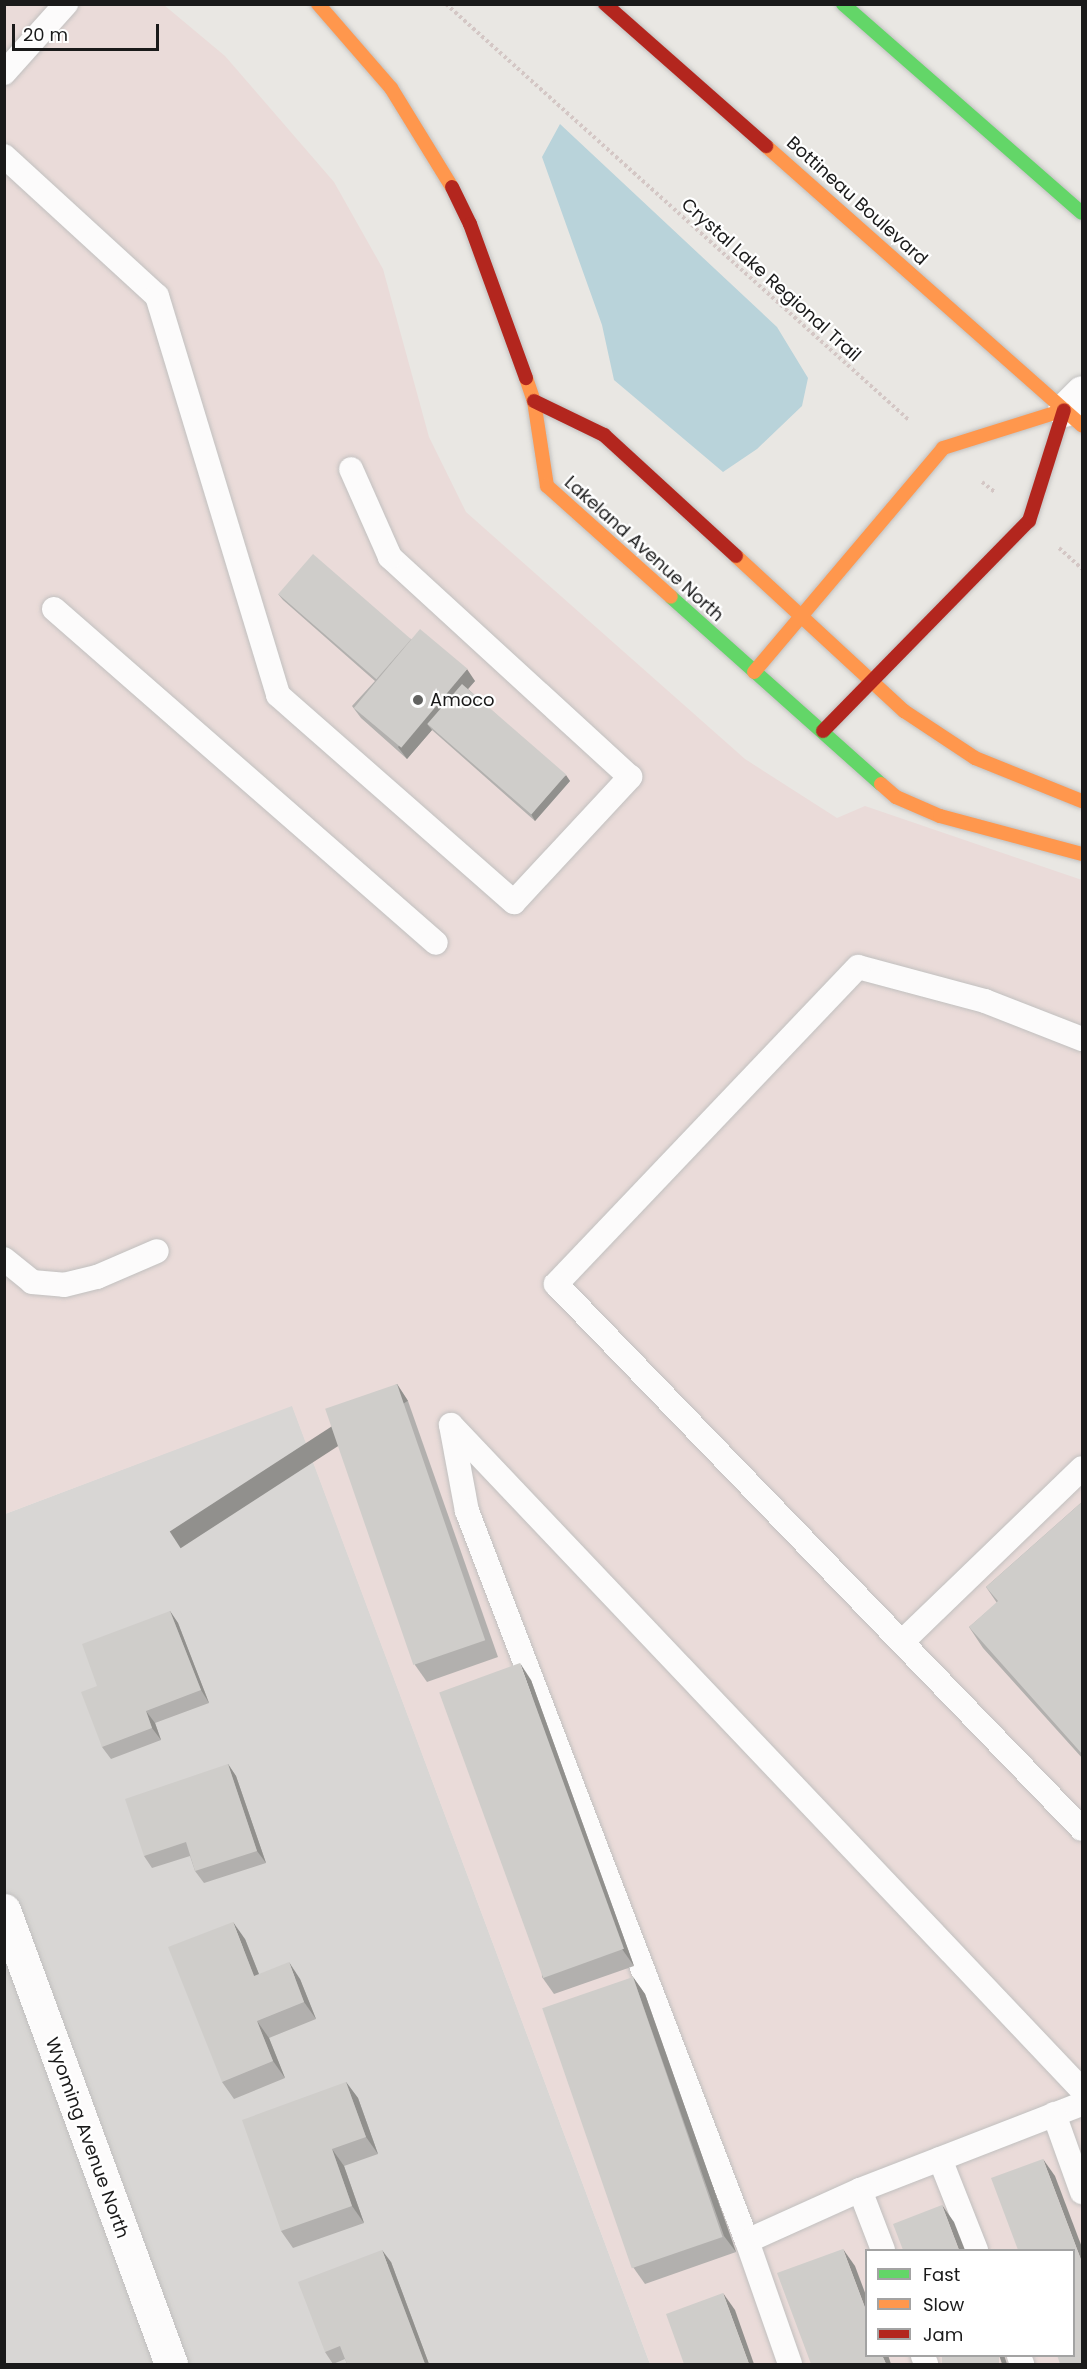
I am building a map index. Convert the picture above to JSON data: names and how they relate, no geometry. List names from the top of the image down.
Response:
{
  "streets": {
    "main road": ["Bottineau Boulevard", "Lakeland Avenue North"],
    "street": ["Wyoming Avenue North"],
    "path": ["Crystal Lake Regional Trail"]
  },
  "places": ["Amoco"],
  "legend": ["Fast", "Slow", "Jam"],
  "scale_bar": "20 m"
}
